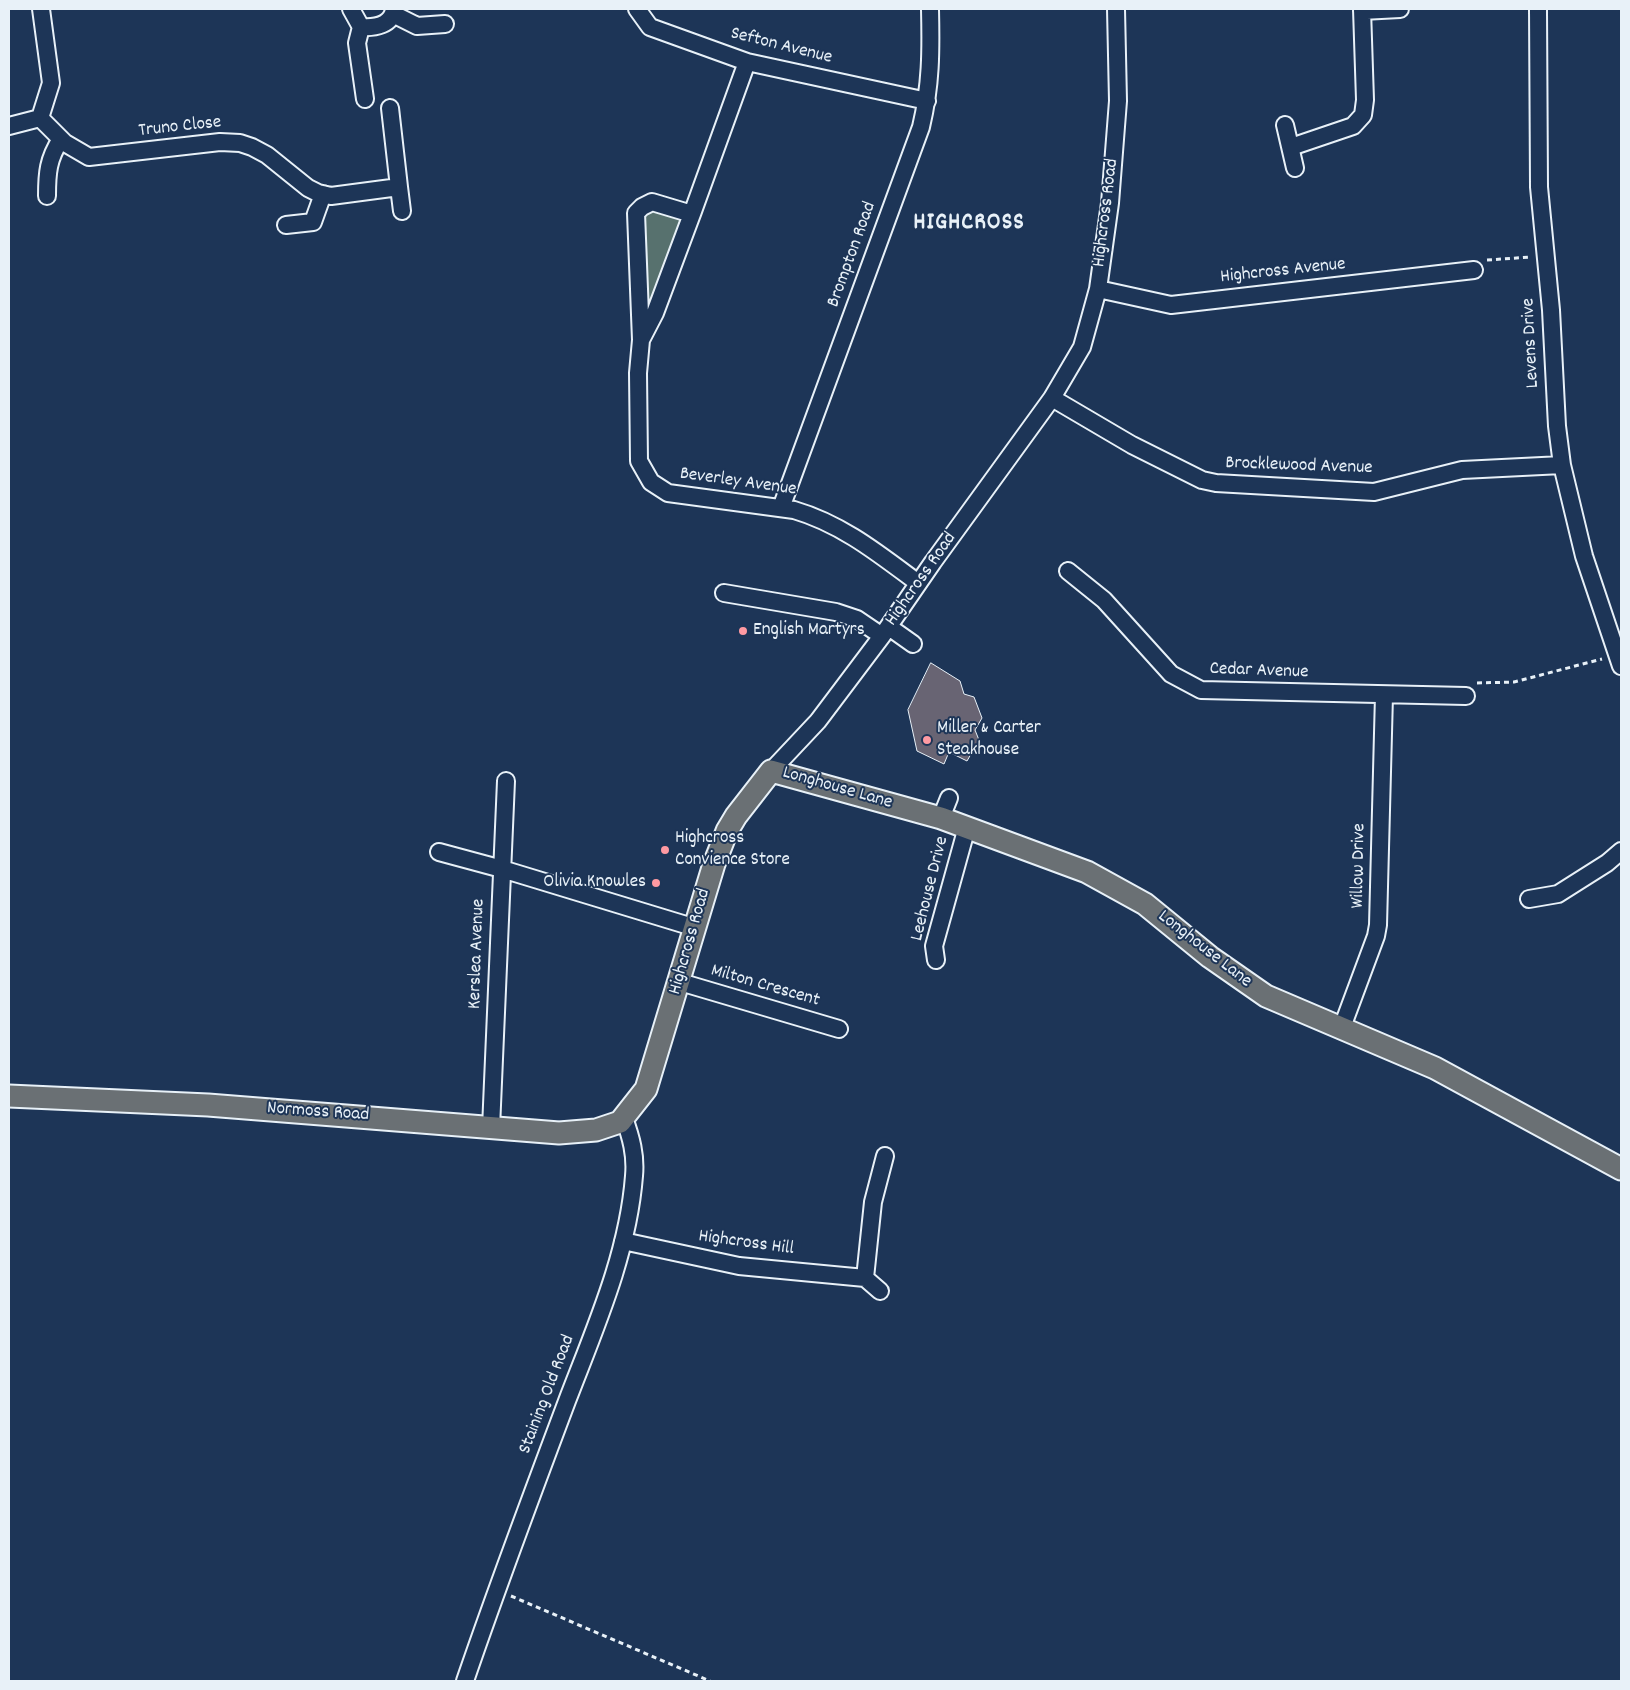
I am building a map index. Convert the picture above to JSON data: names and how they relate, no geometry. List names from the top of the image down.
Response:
{
  "streets": {
    "main road": ["Highcross Road", "Longhouse Lane", "Normoss Road"],
    "street": [
      "Sefton Avenue",
      "Truno Close",
      "Brompton Road",
      "Highcross Avenue",
      "Levens Drive",
      "Brocklewood Avenue",
      "Beverley Avenue",
      "Cedar Avenue",
      "Willow Drive",
      "Leehouse Drive",
      "Kerslea Avenue",
      "Milton Crescent",
      "Highcross Hill",
      "Staining Old Road"
    ]
  },
  "crossings": [
    ["Sefton Avenue", "Brompton Road"],
    ["Sefton Avenue", "Beverley Avenue"],
    ["Highcross Road", "Highcross Avenue"],
    ["Highcross Road", "Brocklewood Avenue"],
    ["Highcross Road", "Beverley Avenue"],
    ["Highcross Road", "Longhouse Lane"],
    ["Highcross Road", "Milton Crescent"],
    ["Highcross Road", "Normoss Road"],
    ["Highcross Road", "Staining Old Road"],
    ["Brompton Road", "Beverley Avenue"],
    ["Levens Drive", "Brocklewood Avenue"],
    ["Cedar Avenue", "Willow Drive"],
    ["Longhouse Lane", "Willow Drive"],
    ["Longhouse Lane", "Leehouse Drive"],
    ["Kerslea Avenue", "Normoss Road"],
    ["Normoss Road", "Staining Old Road"],
    ["Highcross Hill", "Staining Old Road"]
  ],
  "districts": ["HIGHCROSS"],
  "places": [
    "English Martyrs",
    "Miller & Carter Steakhouse",
    "Highcross Convience Store",
    "Olivia Knowles"
  ]
}
